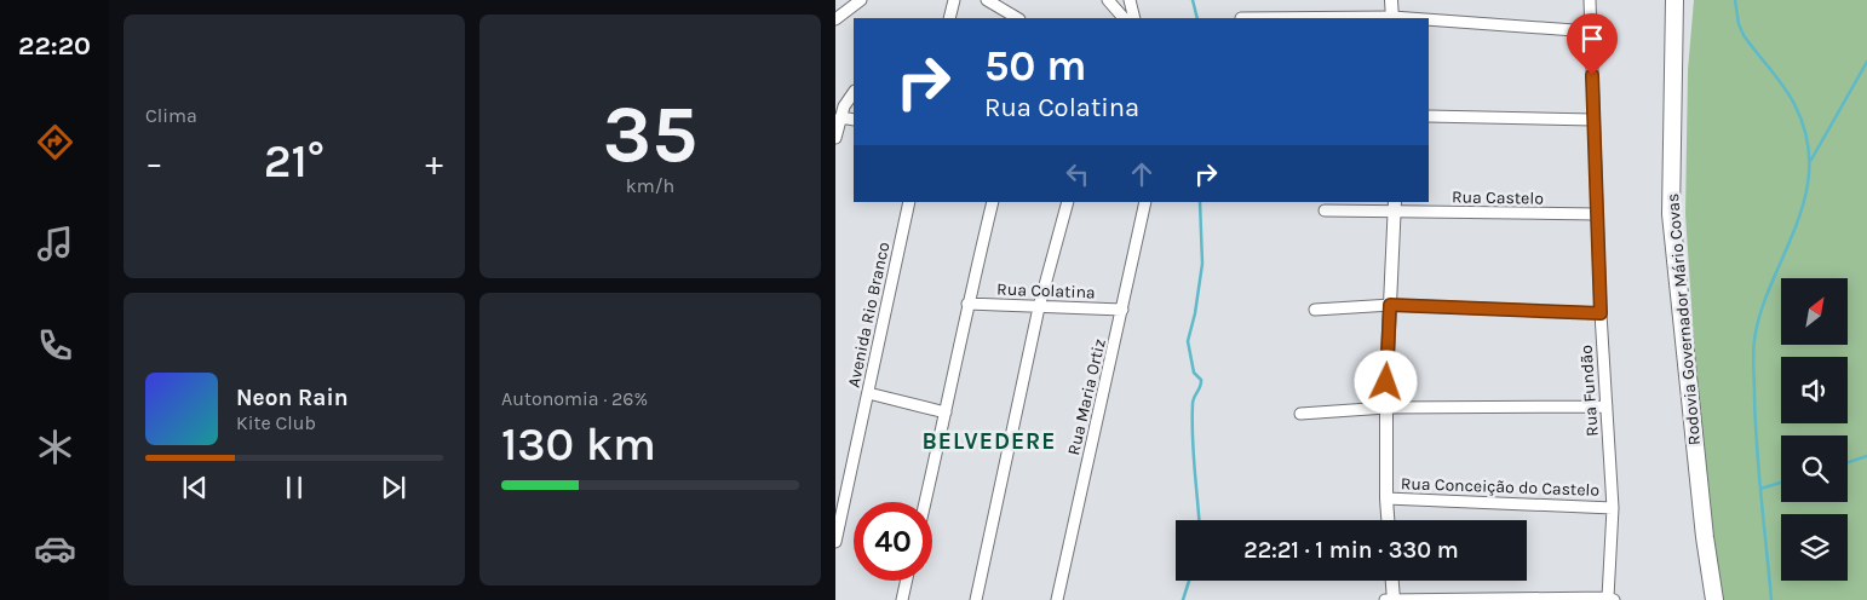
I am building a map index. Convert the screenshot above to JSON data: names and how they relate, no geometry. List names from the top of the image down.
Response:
{
  "streets": {
    "main road": ["Rodovia Governador Mário Covas"],
    "street": [
      "Rua Castelo",
      "Rua Colatina",
      "Avenida Rio Branco",
      "Rua Fundão",
      "Rua Maria Ortiz",
      "Rua Conceição do Castelo"
    ]
  },
  "crossings": [
    ["Rua Castelo", "Rua Fundão"],
    ["Rua Colatina", "Rua Maria Ortiz"],
    ["Rua Fundão", "Rua Conceição do Castelo"]
  ],
  "districts": ["BELVEDERE"],
  "north": "top right",
  "page": {
    "tabs": "22:20",
    "tile": [
      "Clima",
      ["35", "km/h"],
      ["Autonomia · 26%", "130 km"]
    ],
    "turn": ["50 m", "Rua Colatina"],
    "heat": ["−", "21°", "+"],
    "song": ["Neon Rain", "Kite Club"],
    "limit": "40",
    "trip": "22:21 · 1 min · 330 m"
  }
}
